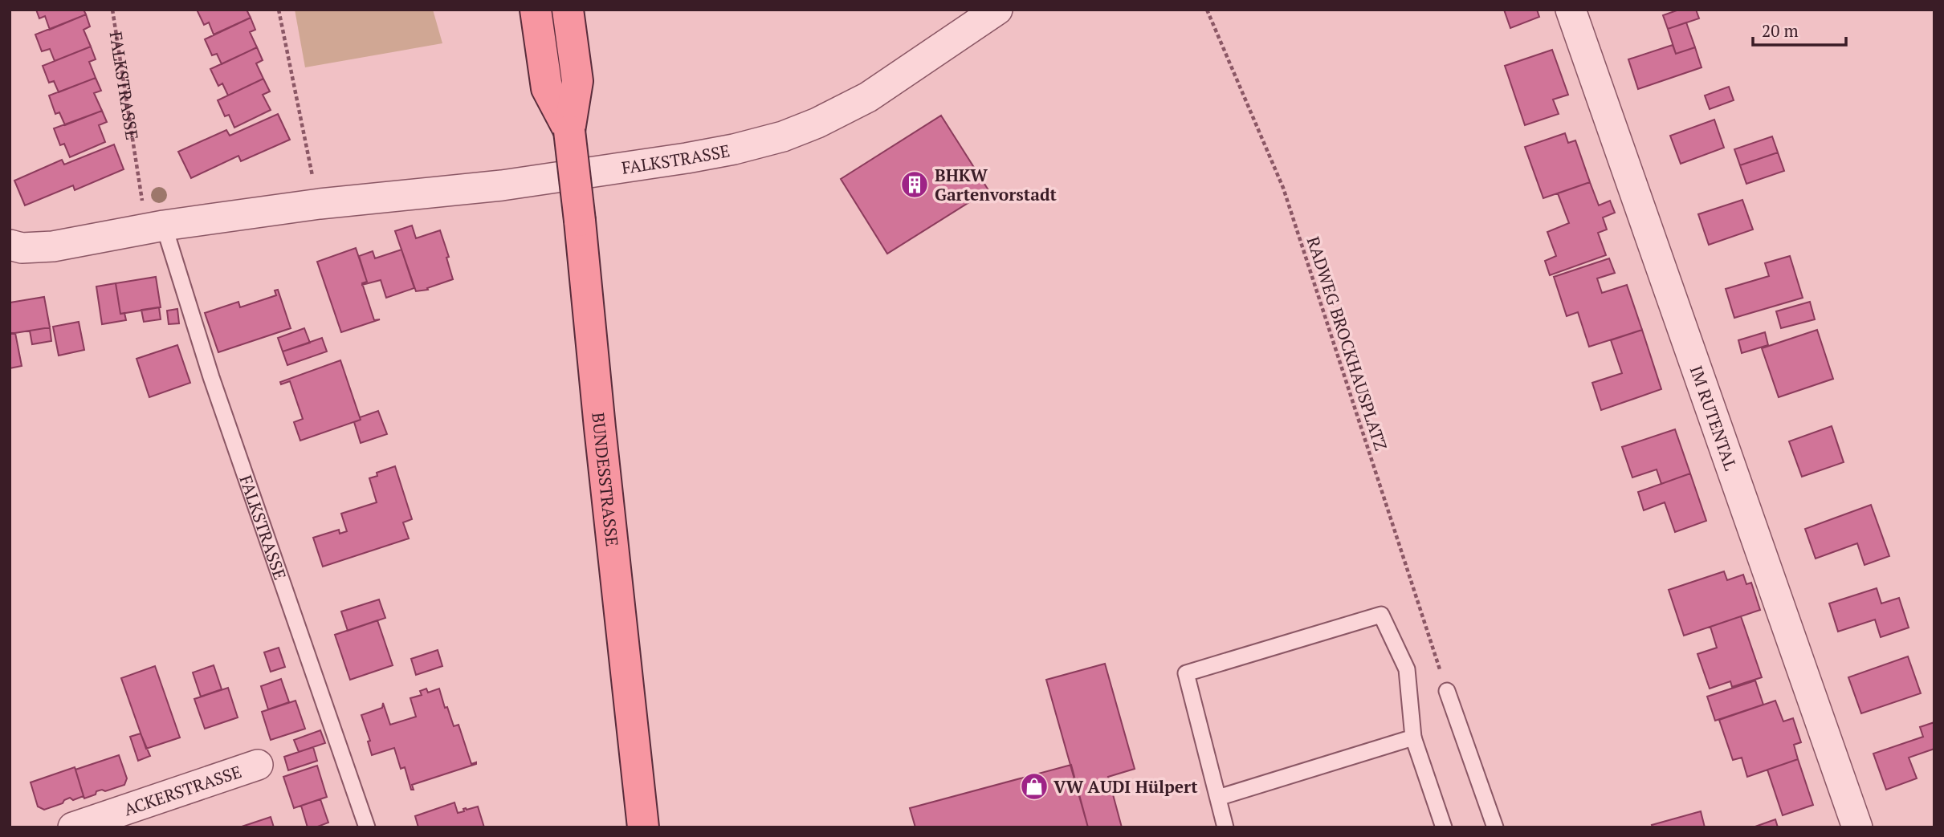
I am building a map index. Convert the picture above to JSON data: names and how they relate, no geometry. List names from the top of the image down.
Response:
{
  "streets": {
    "main road": ["BUNDESSTRASSE"],
    "street": ["FALKSTRASSE", "IM RUTENTAL", "ACKERSTRASSE"],
    "path": ["RADWEG BROCKHAUSPLATZ"]
  },
  "places": {
    "building": ["BHKW Gartenvorstadt"],
    "shop": ["VW AUDI Hülpert"]
  },
  "scale_bar": "20 m"
}
